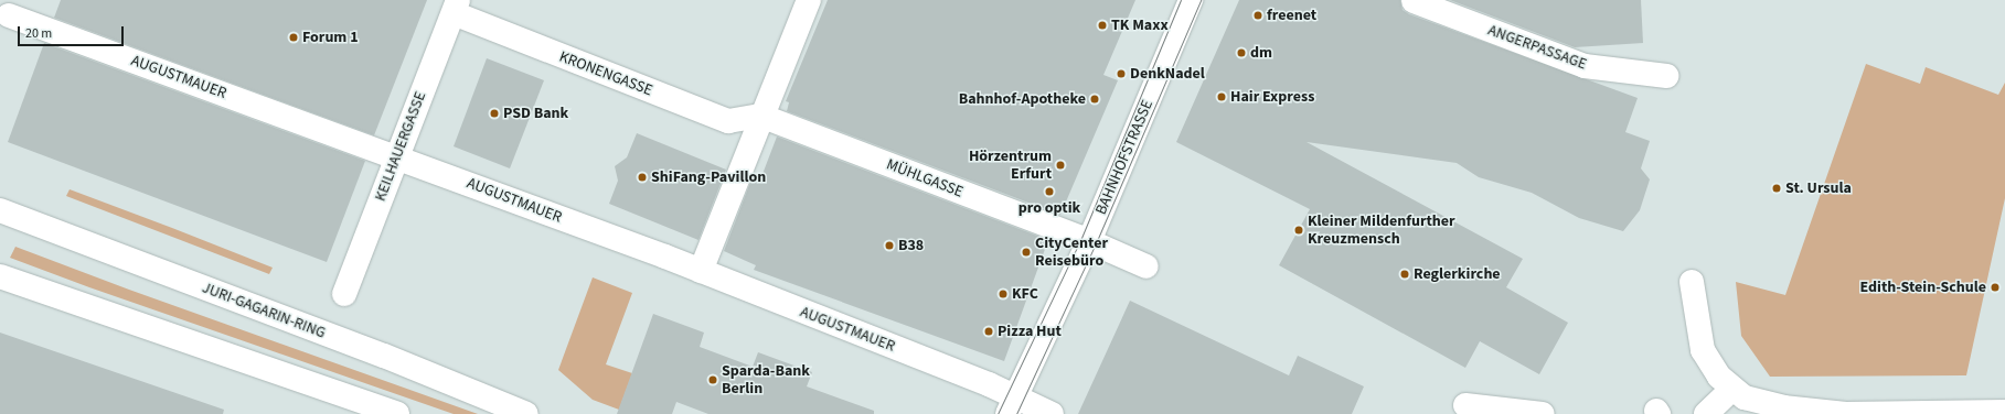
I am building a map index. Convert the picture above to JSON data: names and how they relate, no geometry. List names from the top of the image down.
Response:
{
  "streets": {
    "street": [
      "ANGERPASSAGE",
      "KRONENGASSE",
      "AUGUSTMAUER",
      "KEILHAUERGASSE",
      "BAHNHOFSTRASSE",
      "MÜHLGASSE",
      "JURI-GAGARIN-RING"
    ]
  },
  "crossings": [
    ["KRONENGASSE", "KEILHAUERGASSE"],
    ["KRONENGASSE", "MÜHLGASSE"],
    ["AUGUSTMAUER", "KEILHAUERGASSE"],
    ["AUGUSTMAUER", "BAHNHOFSTRASSE"],
    ["BAHNHOFSTRASSE", "MÜHLGASSE"]
  ],
  "places": [
    "freenet",
    "TK Maxx",
    "Forum 1",
    "dm",
    "DenkNadel",
    "Hair Express",
    "Bahnhof-Apotheke",
    "PSD Bank",
    "Hörzentrum Erfurt",
    "ShiFang-Pavillon",
    "St. Ursula",
    "pro optik",
    "Kleiner Mildenfurther Kreuzmensch",
    "B38",
    "CityCenter Reisebüro",
    "Reglerkirche",
    "Edith-Stein-Schule",
    "KFC",
    "Pizza Hut",
    "Sparda-Bank Berlin"
  ],
  "scale_bar": "20 m"
}
